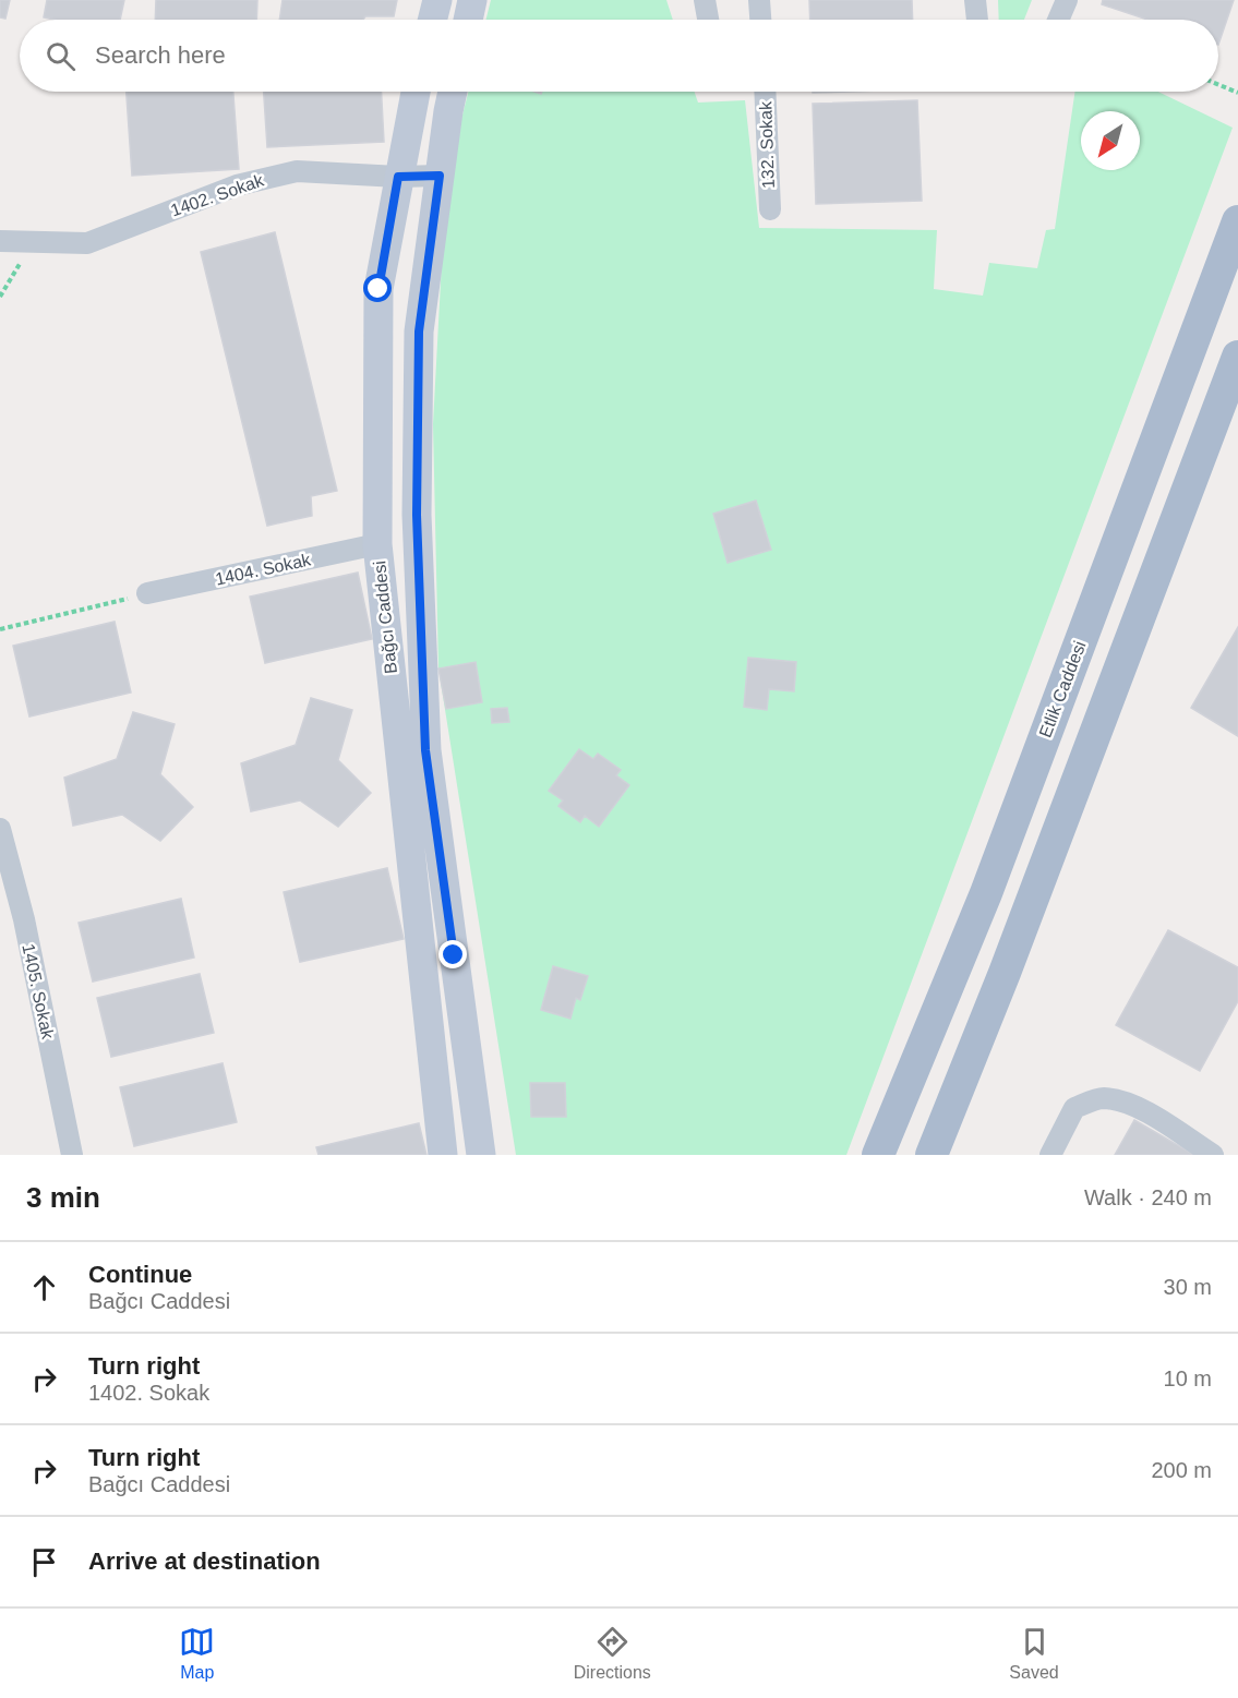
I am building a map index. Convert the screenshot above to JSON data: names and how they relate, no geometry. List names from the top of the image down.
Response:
{
  "streets": {
    "main road": ["Bağcı Caddesi", "Etlik Caddesi"],
    "street": [
      "132. Sokak",
      "1402. Sokak",
      "1404. Sokak",
      "1405. Sokak"
    ]
  },
  "crossings": [
    ["1402. Sokak", "Bağcı Caddesi"],
    ["1404. Sokak", "Bağcı Caddesi"]
  ],
  "north": "bottom left",
  "page": {
    "search": "Search here",
    "heading": ["3 min", "Walk · 240 m"],
    "list": [
      ["Continue", "Bağcı Caddesi", "30 m"],
      ["Turn right", "1402. Sokak", "10 m"],
      ["Turn right", "Bağcı Caddesi", "200 m"],
      "Arrive at destination"
    ],
    "nav": ["Map", "Directions", "Saved"]
  }
}
